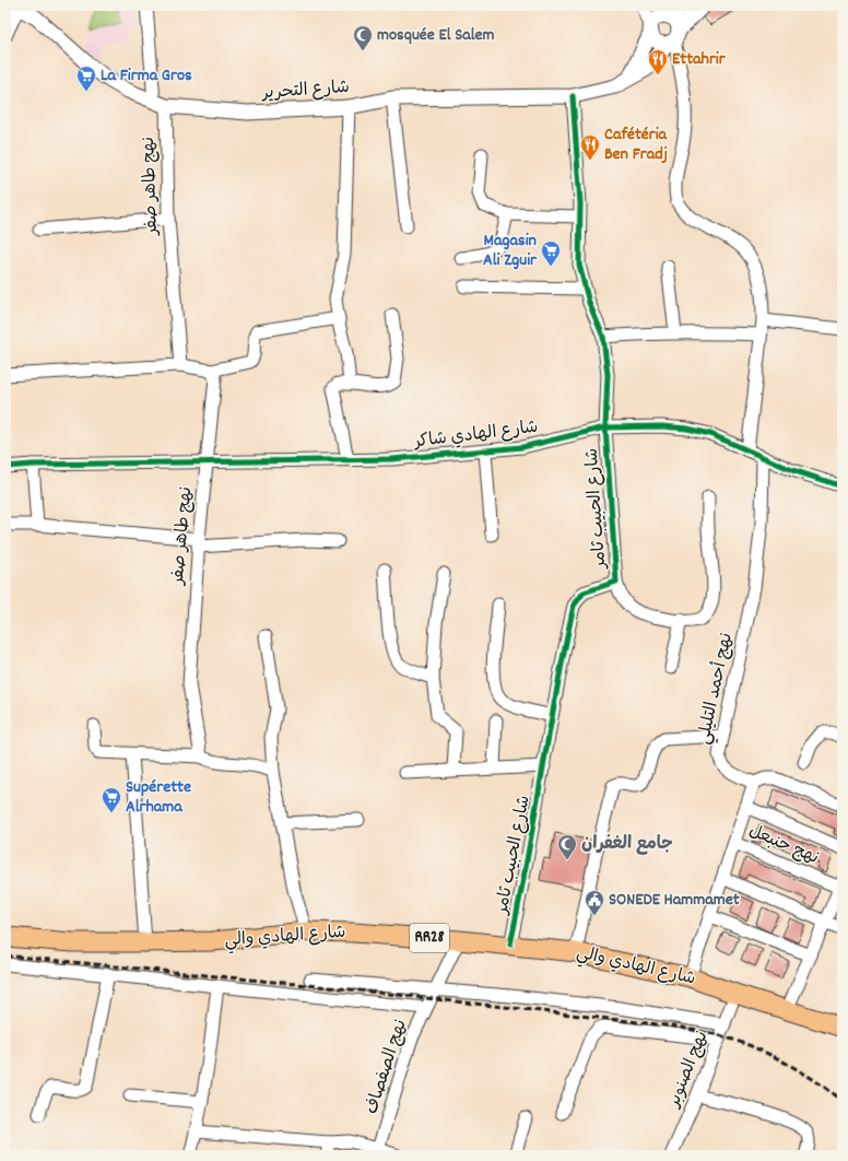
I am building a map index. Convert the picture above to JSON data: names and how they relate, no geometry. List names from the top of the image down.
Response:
{
  "streets": {
    "main road": ["شارع الهادي والي", "RR28"],
    "street": [
      "شارع التحرير",
      "نهج طاهر صفر",
      "شارع الهادي شاكر",
      "شارع الحبيب ثامر",
      "نهج أحمد التليلي",
      "نهج حنبعل",
      "نهج الصفصاف",
      "نهج الصنوبر"
    ]
  },
  "crossings": [
    ["شارع التحرير", "نهج طاهر صفر"],
    ["شارع التحرير", "شارع الحبيب ثامر"],
    ["نهج طاهر صفر", "شارع الهادي شاكر"],
    ["شارع الهادي شاكر", "شارع الحبيب ثامر"],
    ["شارع الهادي شاكر", "نهج أحمد التليلي"],
    ["شارع الحبيب ثامر", "شارع الهادي والي"],
    ["شارع الهادي والي", "نهج الصفصاف"],
    ["شارع الهادي والي", "نهج الصنوبر"]
  ],
  "places": {
    "mosque": ["mosquée El Salem", "جامع الغفران"],
    "restaurant": ["Ettahrir", "Cafétéria Ben Fradj"],
    "supermarket": ["La Firma Gros", "Magasin Ali Zguir", "Supérette Alrhama"],
    "public building": ["SONEDE Hammamet"]
  }
}
